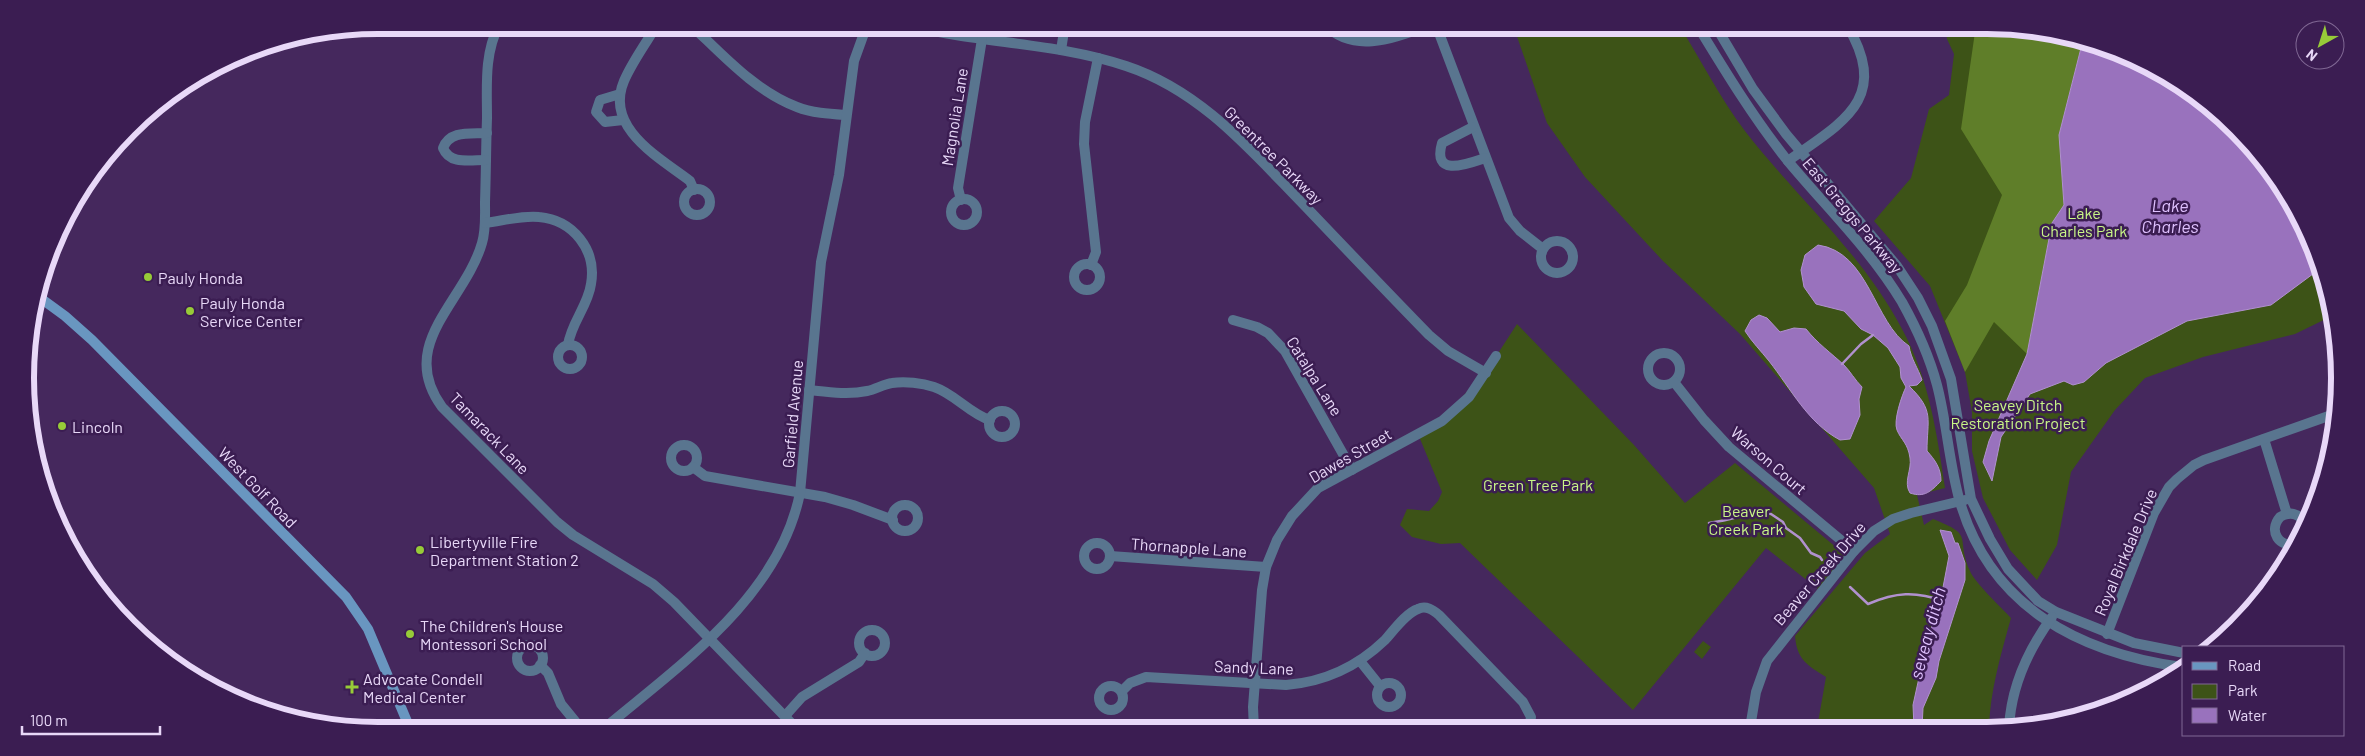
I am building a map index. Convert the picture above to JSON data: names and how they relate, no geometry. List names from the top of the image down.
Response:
{
  "streets": {
    "street": [
      "Magnolia Lane",
      "Greentree Parkway",
      "East Greggs Parkway",
      "Catalpa Lane",
      "Garfield Avenue",
      "Tamarack Lane",
      "Dawes Street",
      "Warson Court",
      "West Golf Road",
      "Thornapple Lane",
      "Royal Birkdale Drive",
      "Beaver Creek Drive",
      "Sandy Lane"
    ]
  },
  "crossings": [
    ["Magnolia Lane", "Greentree Parkway"],
    ["Greentree Parkway", "Dawes Street"],
    ["East Greggs Parkway", "Royal Birkdale Drive"],
    ["East Greggs Parkway", "Beaver Creek Drive"],
    ["Catalpa Lane", "Dawes Street"],
    ["Garfield Avenue", "Tamarack Lane"],
    ["Dawes Street", "Thornapple Lane"],
    ["Dawes Street", "Sandy Lane"],
    ["Warson Court", "Beaver Creek Drive"]
  ],
  "water": ["Lake Charles", "seveay ditch"],
  "parks": [
    "Lake Charles Park",
    "Seavey Ditch Restoration Project",
    "Green Tree Park",
    "Beaver Creek Park"
  ],
  "places": {
    "other": [
      "Pauly Honda",
      "Pauly Honda Service Center",
      "Lincoln",
      "Libertyville Fire Department Station 2",
      "The Children's House Montessori School"
    ],
    "health": ["Advocate Condell Medical Center"]
  },
  "legend": ["Road", "Park", "Water"],
  "scale_bar": "100 m",
  "north": "bottom left"
}
